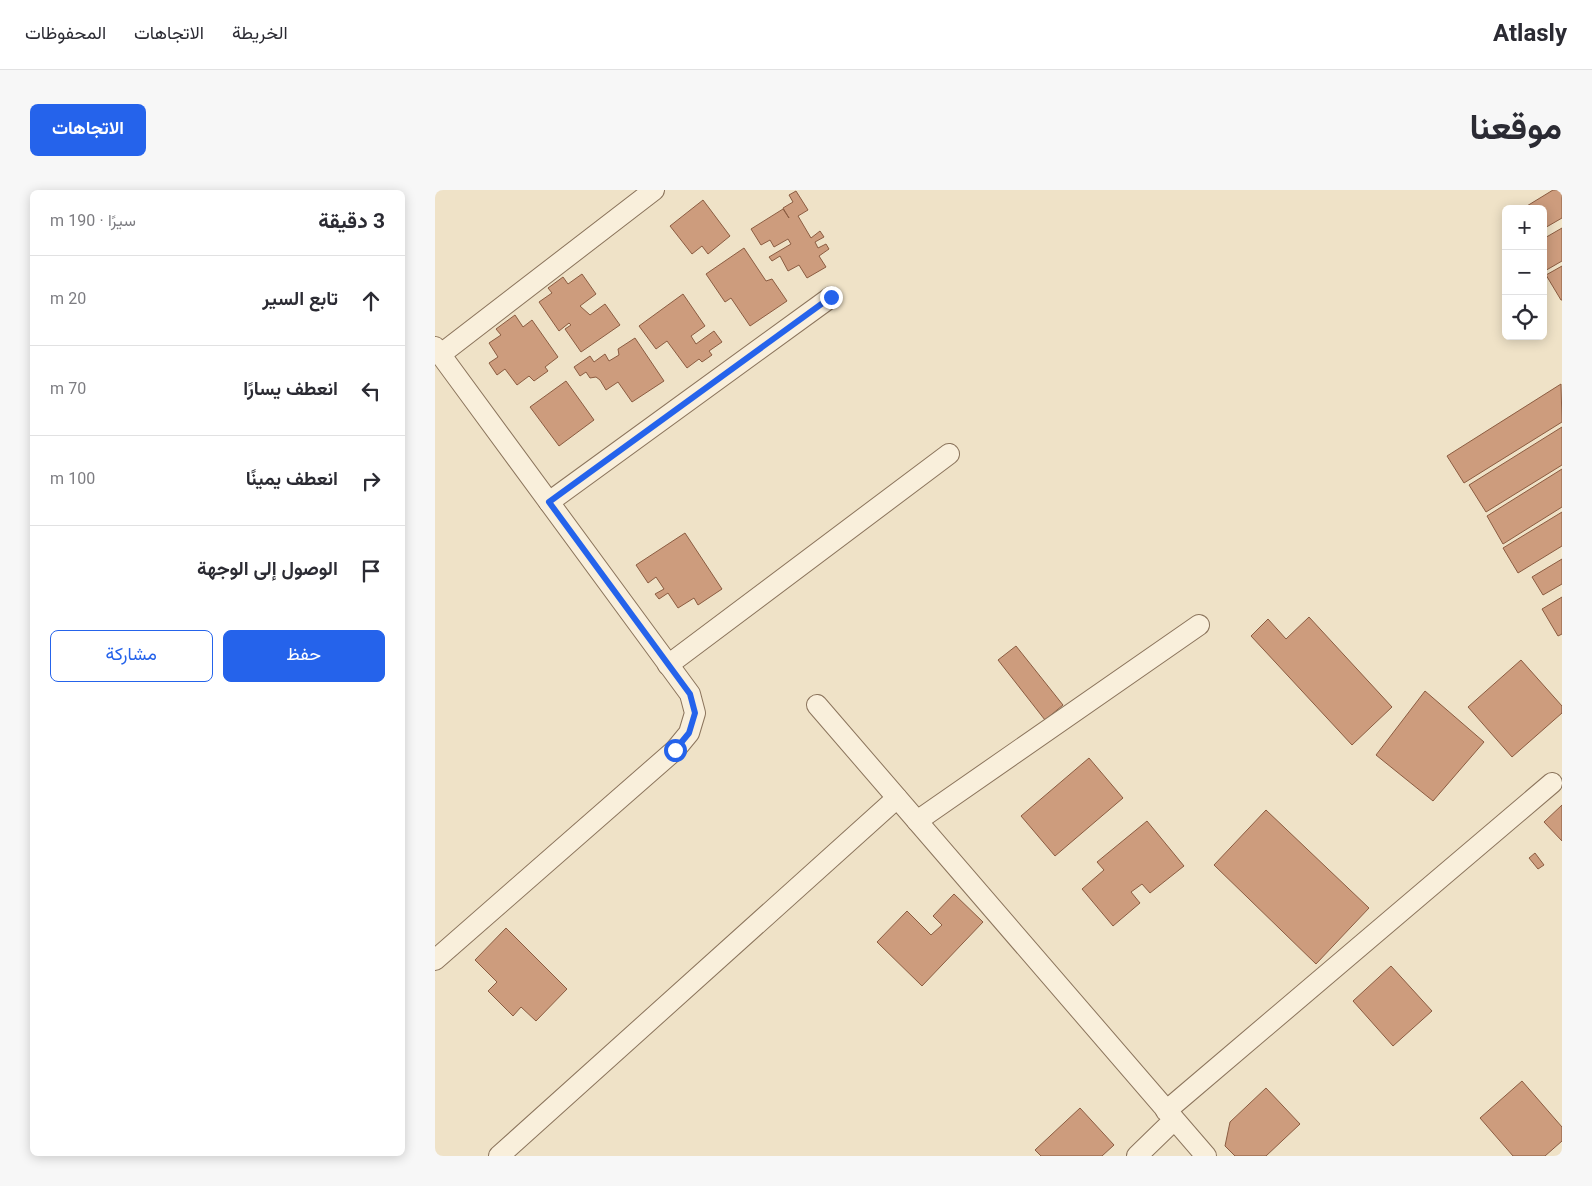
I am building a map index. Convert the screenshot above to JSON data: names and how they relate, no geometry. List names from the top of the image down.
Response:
{
  "page": {
    "header": "Atlasly",
    "nav": ["الخريطة", "الاتجاهات", "المحفوظات"],
    "title": "موقعنا",
    "buttons": [
      "الاتجاهات",
      ["حفظ", "مشاركة"]
    ],
    "heading": ["3 دقيقة", "سيرًا · 190 m"],
    "map_buttons": ["+", "−"],
    "list": [
      ["تابع السير", "20 m"],
      ["انعطف يسارًا", "70 m"],
      ["انعطف يمينًا", "100 m"],
      "الوصول إلى الوجهة"
    ]
  }
}
